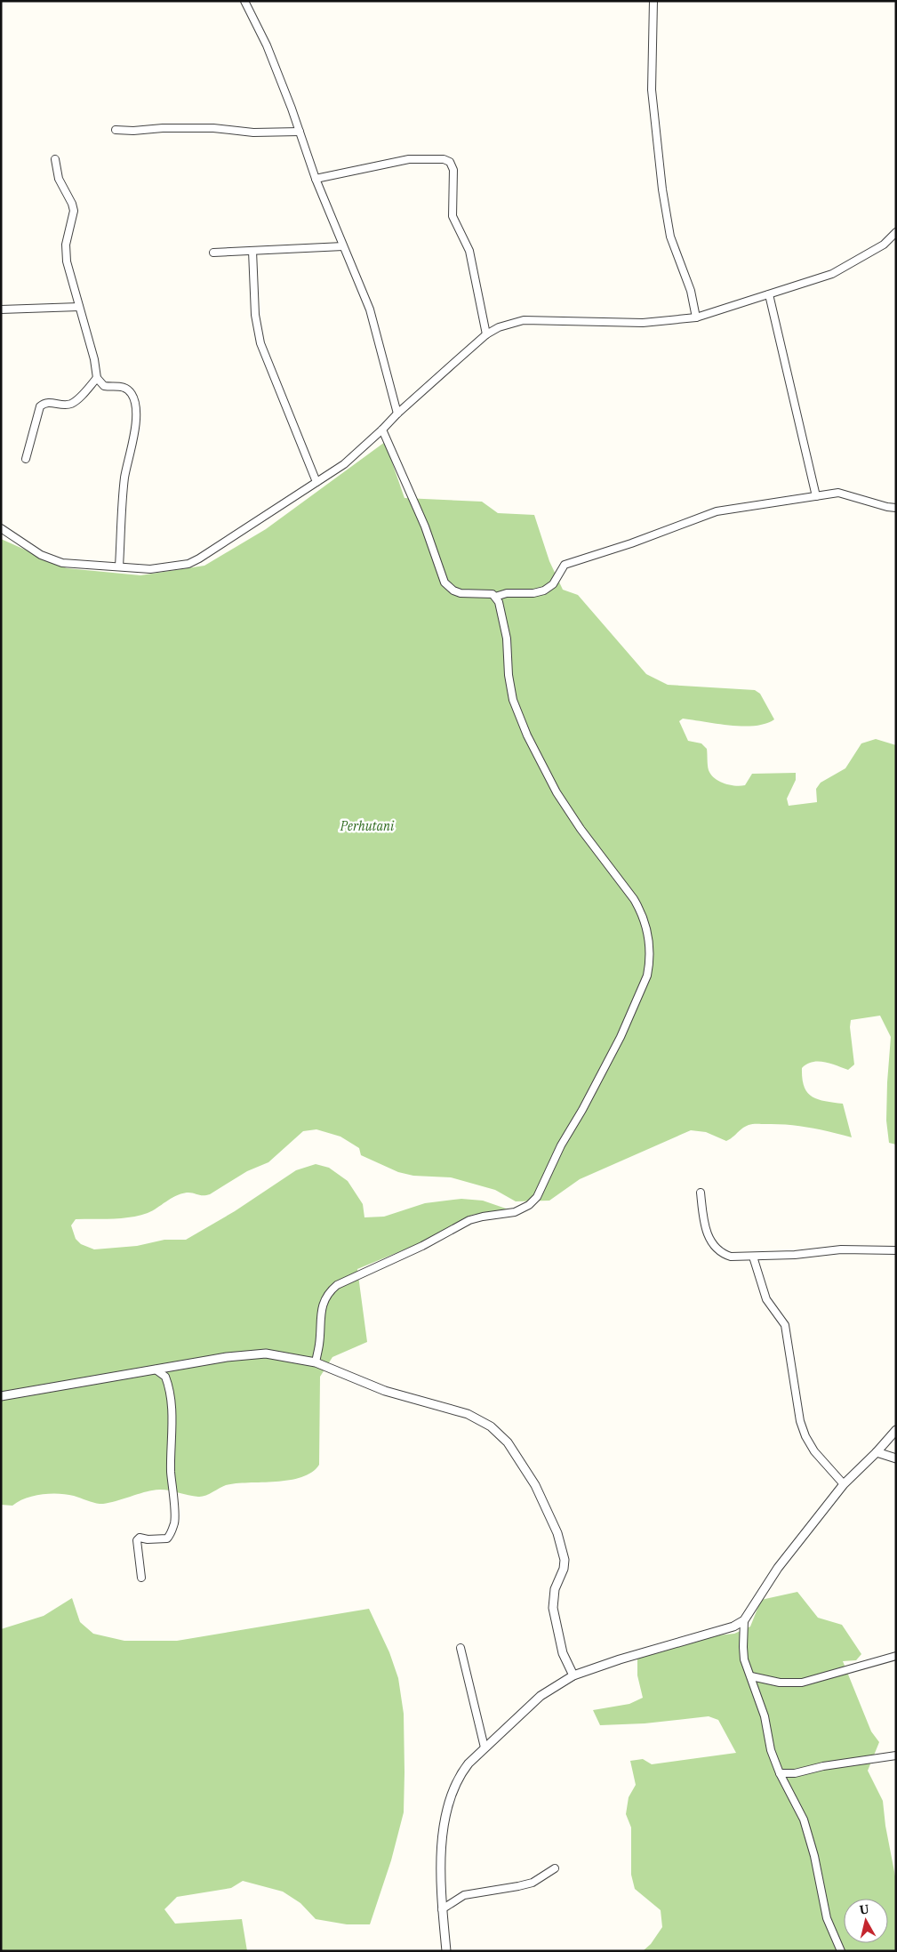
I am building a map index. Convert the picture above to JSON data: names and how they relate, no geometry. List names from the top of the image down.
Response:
{
  "parks": ["Perhutani"],
  "north": "top"
}
